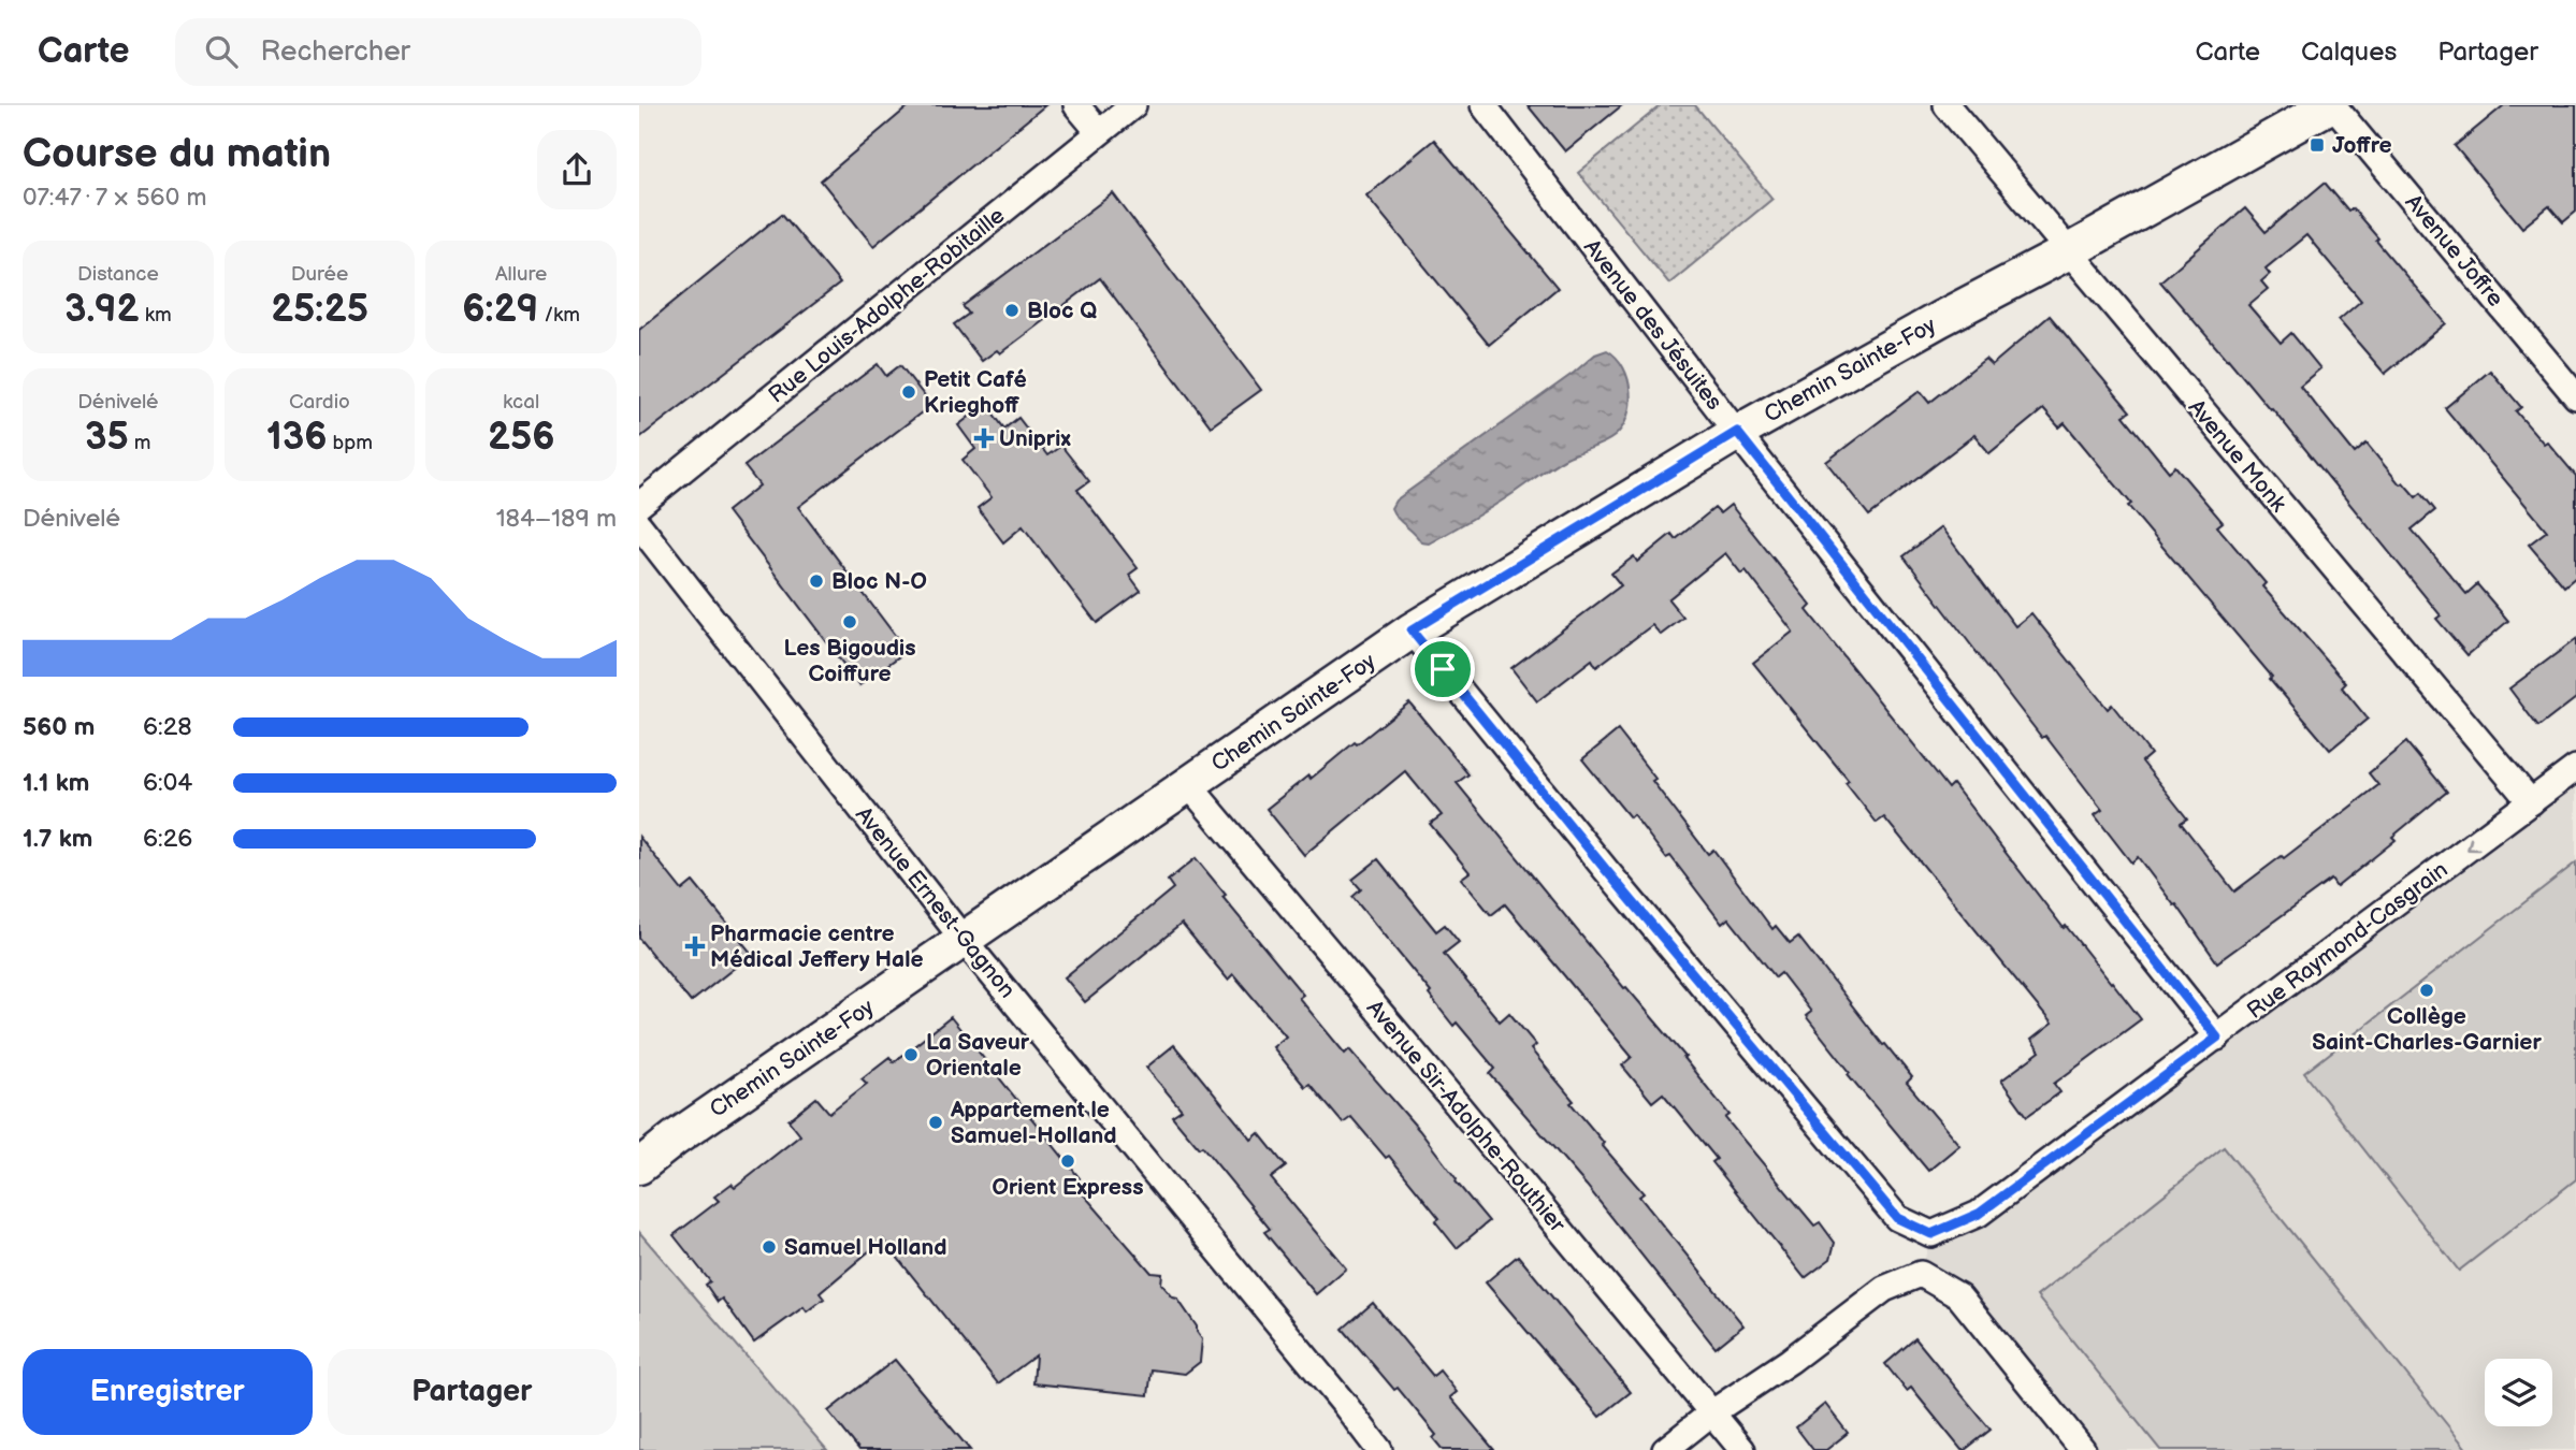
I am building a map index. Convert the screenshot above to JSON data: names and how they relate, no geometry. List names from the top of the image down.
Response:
{
  "streets": {
    "main road": ["Chemin Sainte-Foy"],
    "street": [
      "Avenue Joffre",
      "Rue Louis-Adolphe-Robitaille",
      "Avenue des Jésuites",
      "Avenue Monk",
      "Avenue Ernest-Gagnon",
      "Rue Raymond-Casgrain",
      "Avenue Sir-Adolphe-Routhier"
    ]
  },
  "crossings": [
    ["Avenue Joffre", "Chemin Sainte-Foy"],
    ["Avenue des Jésuites", "Chemin Sainte-Foy"],
    ["Avenue des Jésuites", "Rue Raymond-Casgrain"],
    ["Chemin Sainte-Foy", "Avenue Monk"],
    ["Chemin Sainte-Foy", "Avenue Ernest-Gagnon"],
    ["Chemin Sainte-Foy", "Rue Raymond-Casgrain"],
    ["Chemin Sainte-Foy", "Avenue Sir-Adolphe-Routhier"],
    ["Avenue Monk", "Rue Raymond-Casgrain"]
  ],
  "places": {
    "transit": ["Joffre"],
    "other": [
      "Bloc Q",
      "Petit Café Krieghoff",
      "Bloc N-O",
      "Les Bigoudis Coiffure",
      "Collège Saint-Charles-Garnier",
      "La Saveur Orientale",
      "Appartement le Samuel-Holland",
      "Orient Express",
      "Samuel Holland"
    ],
    "health": ["Uniprix", "Pharmacie centre Médical Jeffery Hale"]
  },
  "page": {
    "header": "Carte",
    "search": "Rechercher",
    "nav": ["Carte", "Calques", "Partager"],
    "heading": ["Course du matin", "07:47 · 7 × 560 m"],
    "stats": [
      ["Distance", "3.92 km"],
      ["Durée", "25:25"],
      ["Allure", "6:29 /km"],
      ["Dénivelé", "35 m"],
      ["Cardio", "136 bpm"],
      ["kcal", "256"]
    ],
    "chart": ["Dénivelé", "184–189 m"],
    "list": [
      {
        "name": "560 m",
        "note": "6:28"
      },
      {
        "name": "1.1 km",
        "note": "6:04"
      },
      {
        "name": "1.7 km",
        "note": "6:26"
      }
    ],
    "buttons": ["Enregistrer", "Partager"]
  }
}
